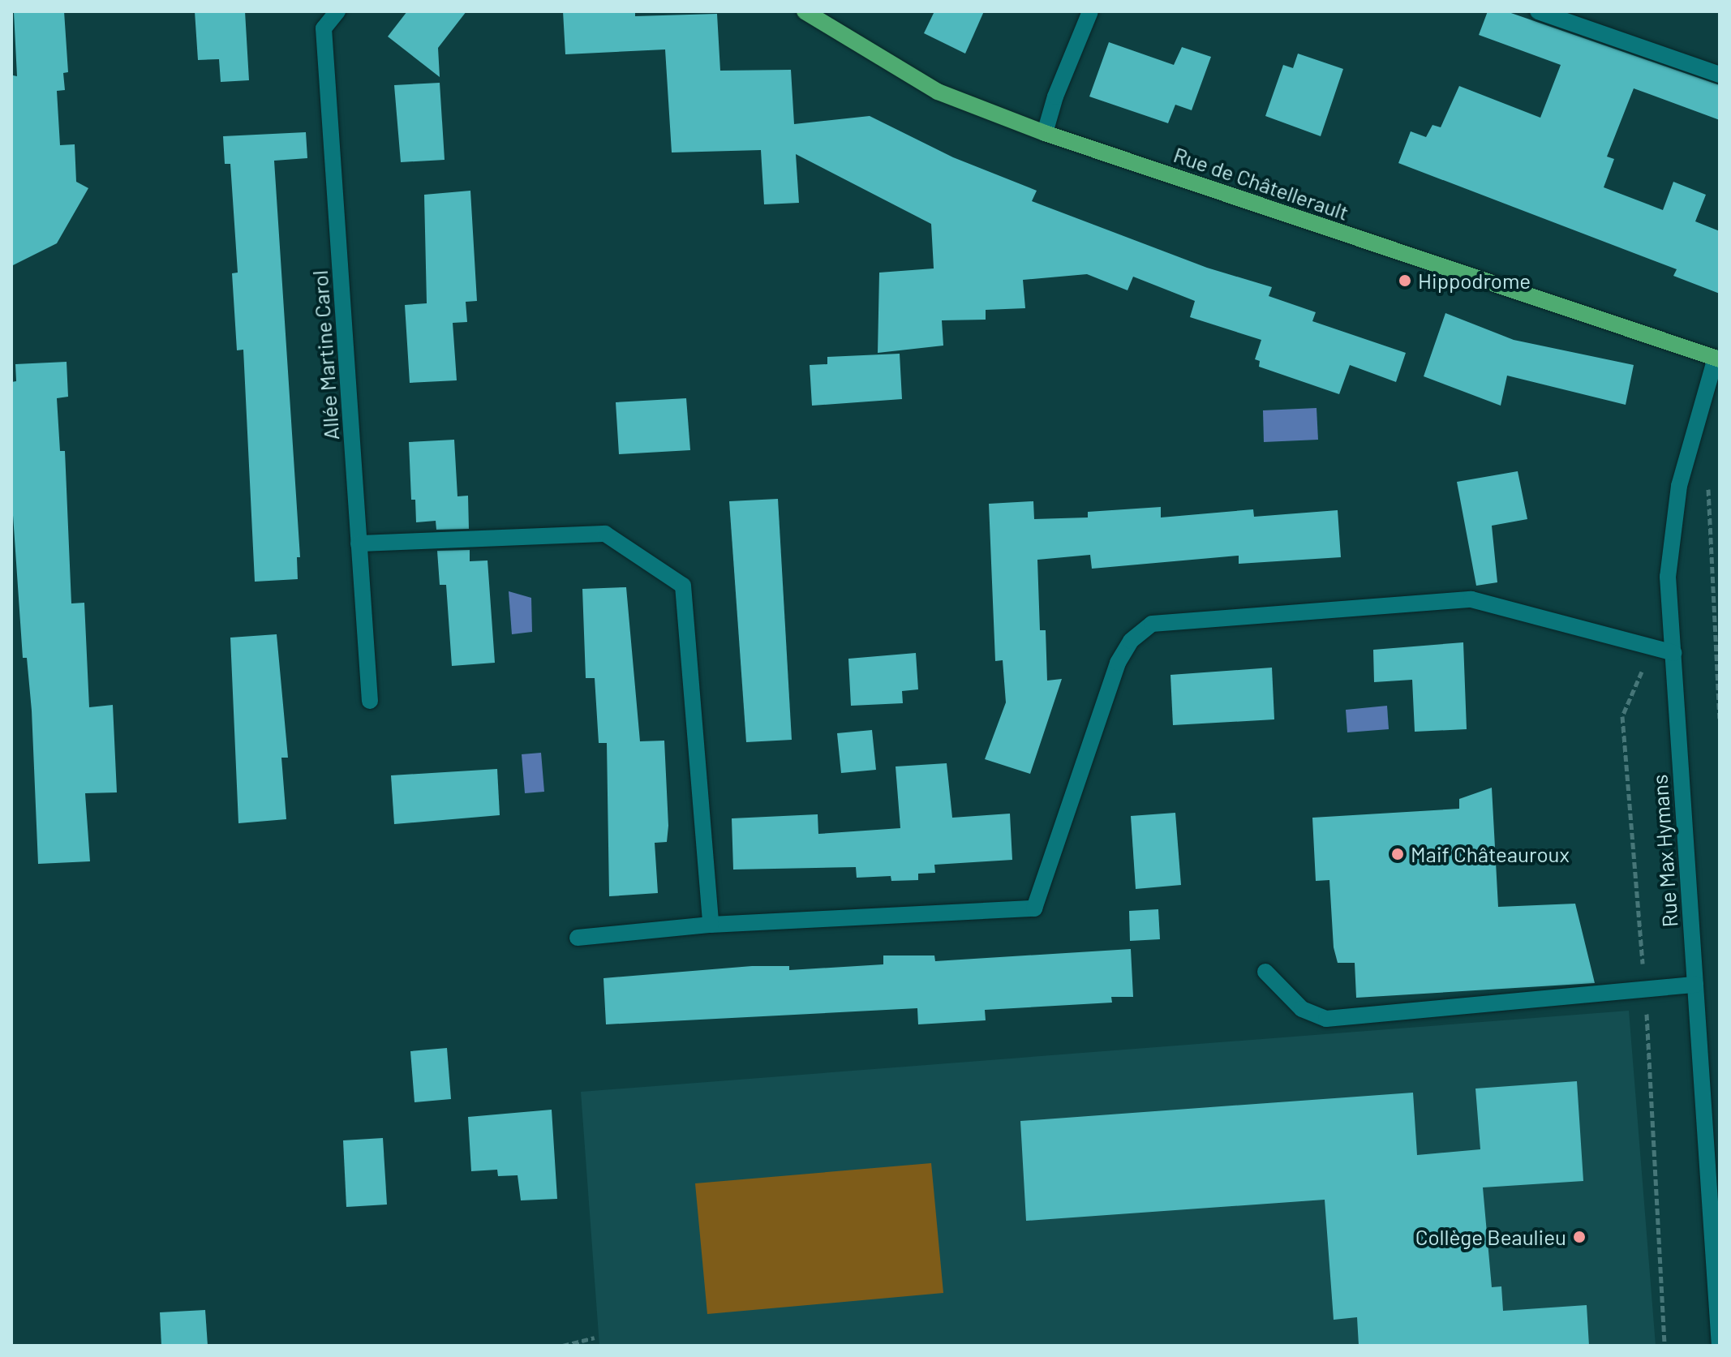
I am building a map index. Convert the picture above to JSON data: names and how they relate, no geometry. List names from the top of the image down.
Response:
{
  "streets": {
    "main road": ["Rue de Châtellerault"],
    "street": ["Allée Martine Carol", "Rue Max Hymans"]
  },
  "crossings": [
    ["Rue de Châtellerault", "Rue Max Hymans"]
  ],
  "places": ["Hippodrome", "Maif Châteauroux", "Collège Beaulieu"]
}
